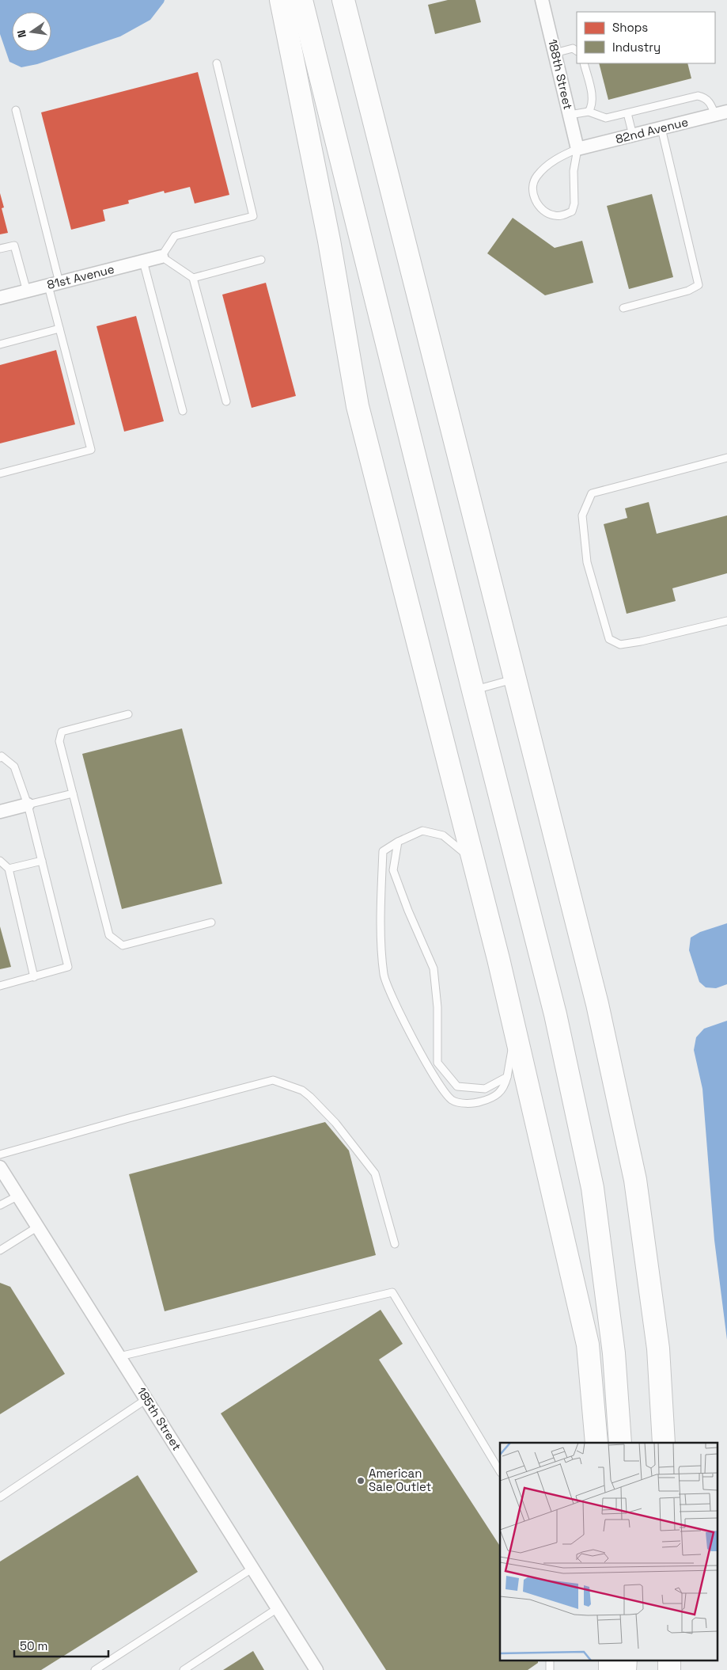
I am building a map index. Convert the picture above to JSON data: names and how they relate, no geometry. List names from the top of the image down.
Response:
{
  "streets": {
    "street": [
      "188th Street",
      "82nd Avenue",
      "81st Avenue",
      "185th Street"
    ]
  },
  "crossings": [
    ["188th Street", "82nd Avenue"]
  ],
  "places": ["American Sale Outlet"],
  "legend": ["Shops", "Industry"],
  "scale_bar": "50 m",
  "north": "left"
}
